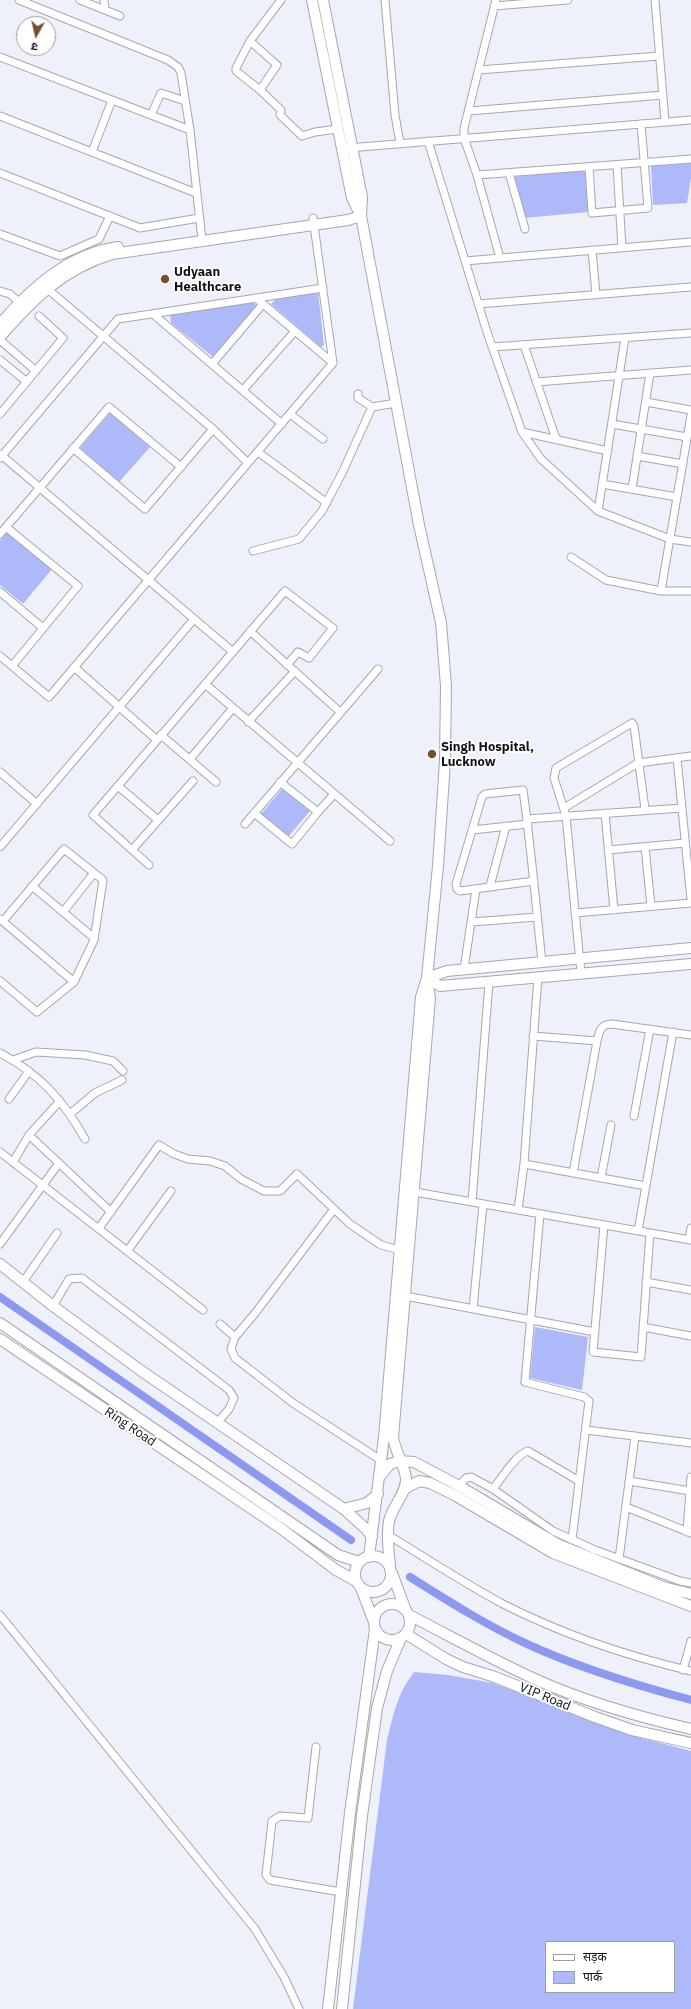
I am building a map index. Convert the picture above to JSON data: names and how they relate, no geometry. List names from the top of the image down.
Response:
{
  "streets": {
    "street": ["Ring Road", "VIP Road"]
  },
  "places": ["Udyaan Healthcare", "Singh Hospital, Lucknow"],
  "legend": ["सड़क", "पार्क"],
  "north": "bottom"
}
